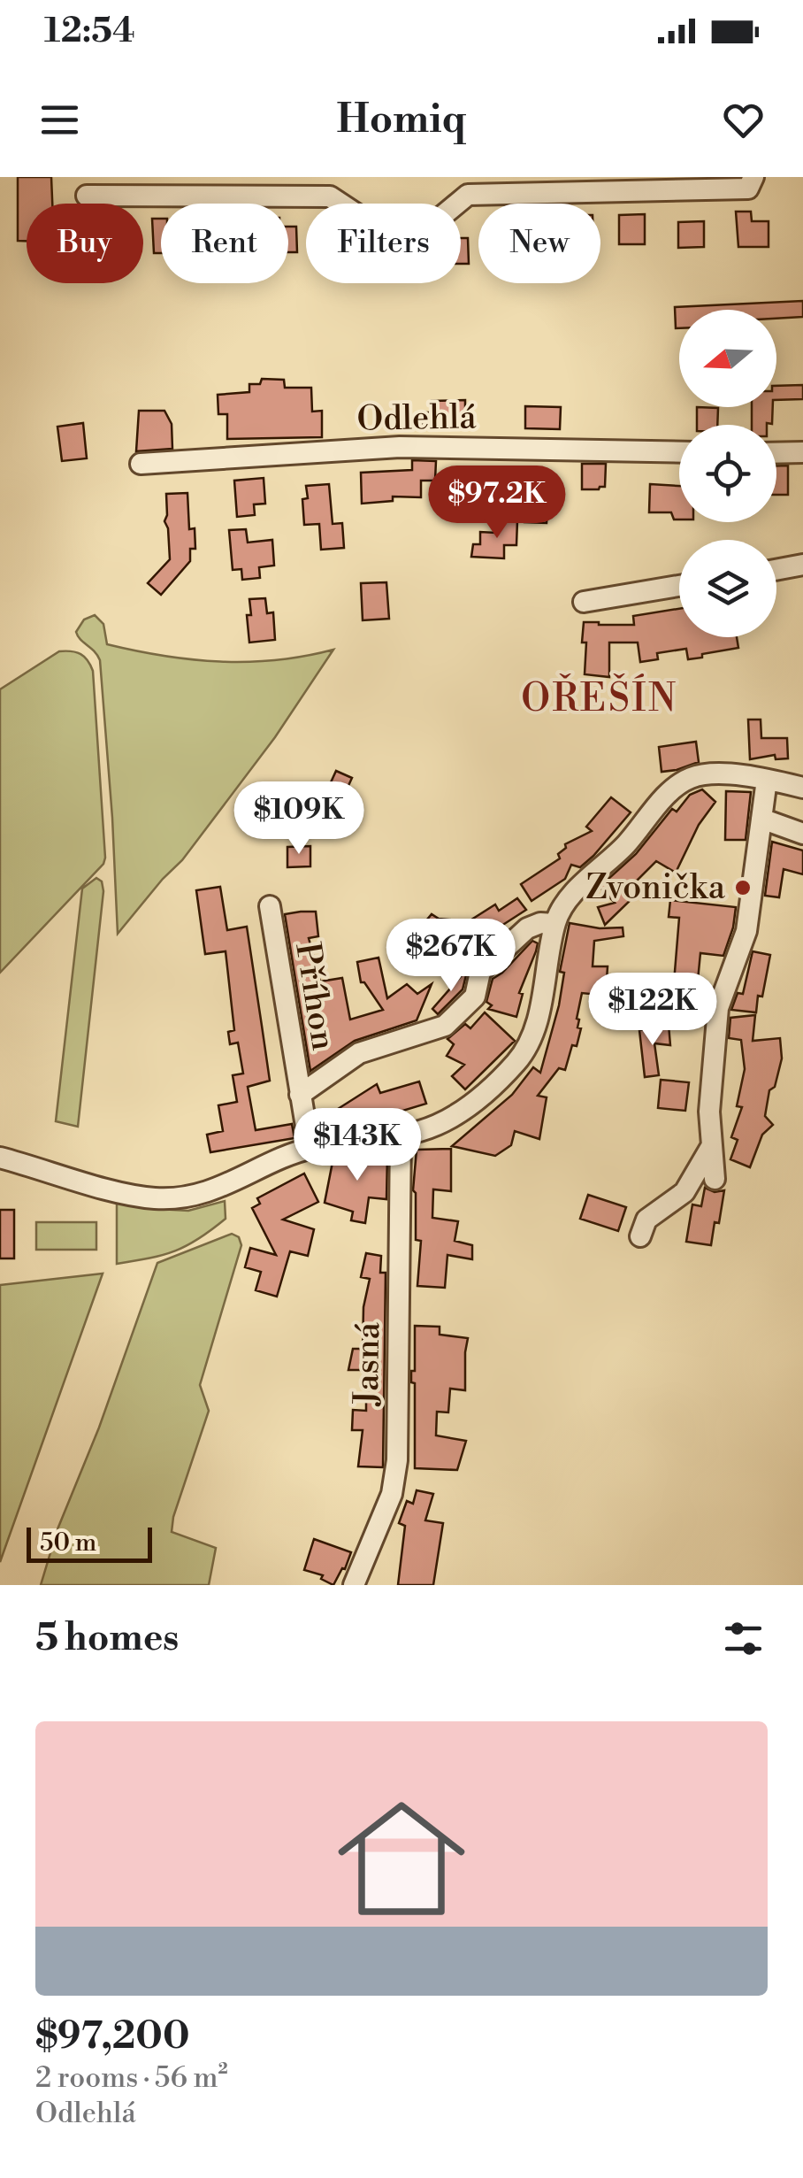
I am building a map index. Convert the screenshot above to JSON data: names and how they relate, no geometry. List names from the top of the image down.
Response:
{
  "streets": {
    "street": ["Odlehlá", "Příhon", "Jasná"]
  },
  "districts": ["OŘEŠÍN"],
  "places": ["Zvonička"],
  "scale_bar": "50 m",
  "north": "left",
  "page": {
    "status": "12:54",
    "header": "Homiq",
    "chip": [
      "Buy",
      "Rent",
      "Filters",
      "New"
    ],
    "price": [
      "$97.2K",
      "$109K",
      "$267K",
      "$122K",
      "$143K"
    ],
    "scale": "50 m",
    "heading": "5 homes",
    "list": [
      {
        "name": "$97,200",
        "note": "2 rooms · 56 m² · Odlehlá"
      }
    ]
  }
}
